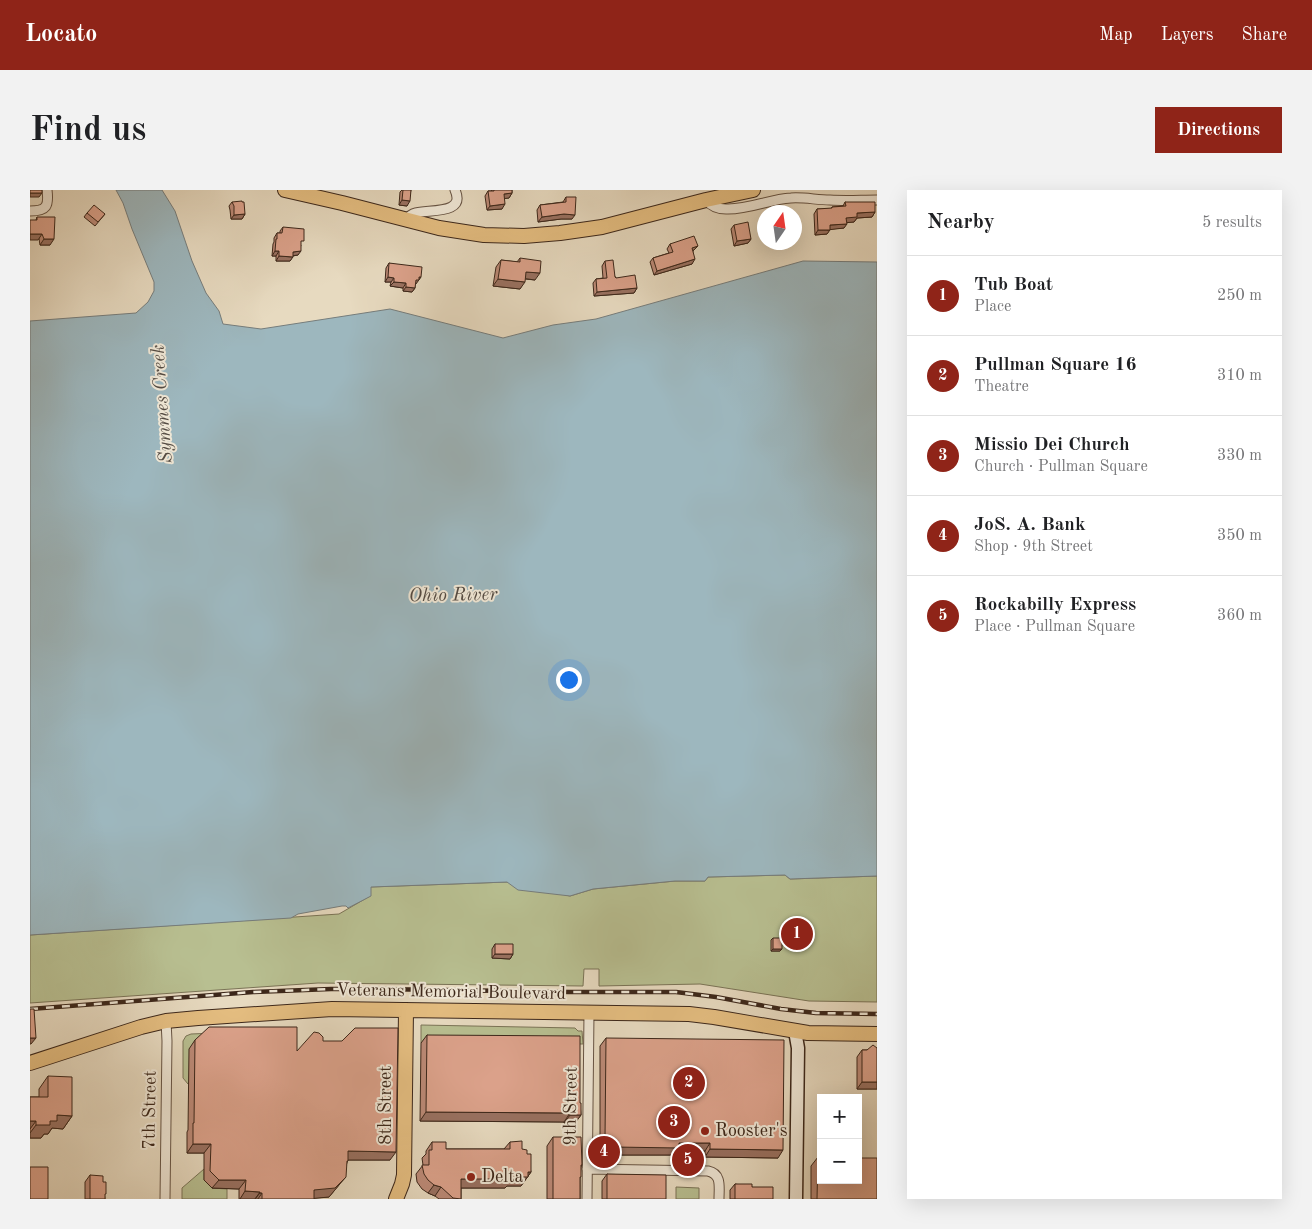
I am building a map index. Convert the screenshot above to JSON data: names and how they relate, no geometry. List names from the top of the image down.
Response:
{
  "streets": {
    "main road": ["Veterans Memorial Boulevard", "8th Street"],
    "street": ["9th Street", "7th Street"]
  },
  "crossings": [
    ["Veterans Memorial Boulevard", "8th Street"],
    ["Veterans Memorial Boulevard", "9th Street"],
    ["Veterans Memorial Boulevard", "7th Street"]
  ],
  "water": ["Symmes Creek", "Ohio River"],
  "places": ["Rooster's", "Delta"],
  "north": "top",
  "page": {
    "header": "Locato",
    "nav": ["Map", "Layers", "Share"],
    "buttons": "Directions",
    "title": "Find us",
    "heading": ["Nearby", "5 results"],
    "list": [
      {
        "mark": "1",
        "name": "Tub Boat",
        "note": "Place",
        "value": "250 m"
      },
      {
        "mark": "2",
        "name": "Pullman Square 16",
        "note": "Theatre",
        "value": "310 m"
      },
      {
        "mark": "3",
        "name": "Missio Dei Church",
        "note": "Church · Pullman Square",
        "value": "330 m"
      },
      {
        "mark": "4",
        "name": "JoS. A. Bank",
        "note": "Shop · 9th Street",
        "value": "350 m"
      },
      {
        "mark": "5",
        "name": "Rockabilly Express",
        "note": "Place · Pullman Square",
        "value": "360 m"
      }
    ],
    "pins": [
      "1",
      "2",
      "3",
      "4",
      "5"
    ],
    "map_buttons": ["+", "−"]
  }
}
